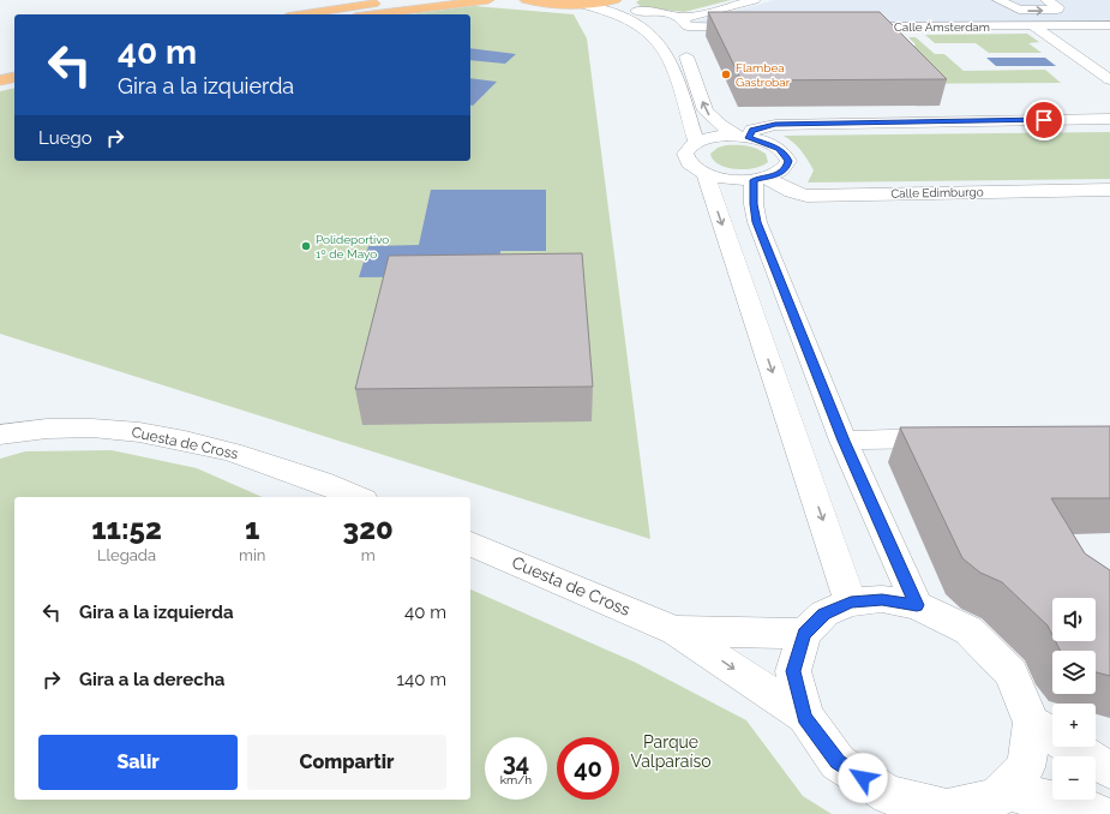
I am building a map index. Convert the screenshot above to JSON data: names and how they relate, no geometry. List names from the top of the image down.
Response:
{
  "streets": {
    "street": ["Calle Ámsterdam", "Calle Edimburgo", "Cuesta de Cross"]
  },
  "parks": ["Parque Valparaíso"],
  "places": ["Flambea Gastrobar", "Polideportivo 1º de Mayo"],
  "page": {
    "turn": ["40 m", "Gira a la izquierda"],
    "then": "Luego",
    "eta": [
      "11:52",
      "Llegada",
      "1",
      "min",
      "320",
      "m"
    ],
    "list": [
      {
        "name": "Gira a la izquierda",
        "value": "40 m"
      },
      {
        "name": "Gira a la derecha",
        "value": "140 m"
      }
    ],
    "map_buttons": ["+", "−"],
    "buttons": ["Salir", "Compartir"],
    "speed": "34 km/h",
    "limit": "40"
  }
}
